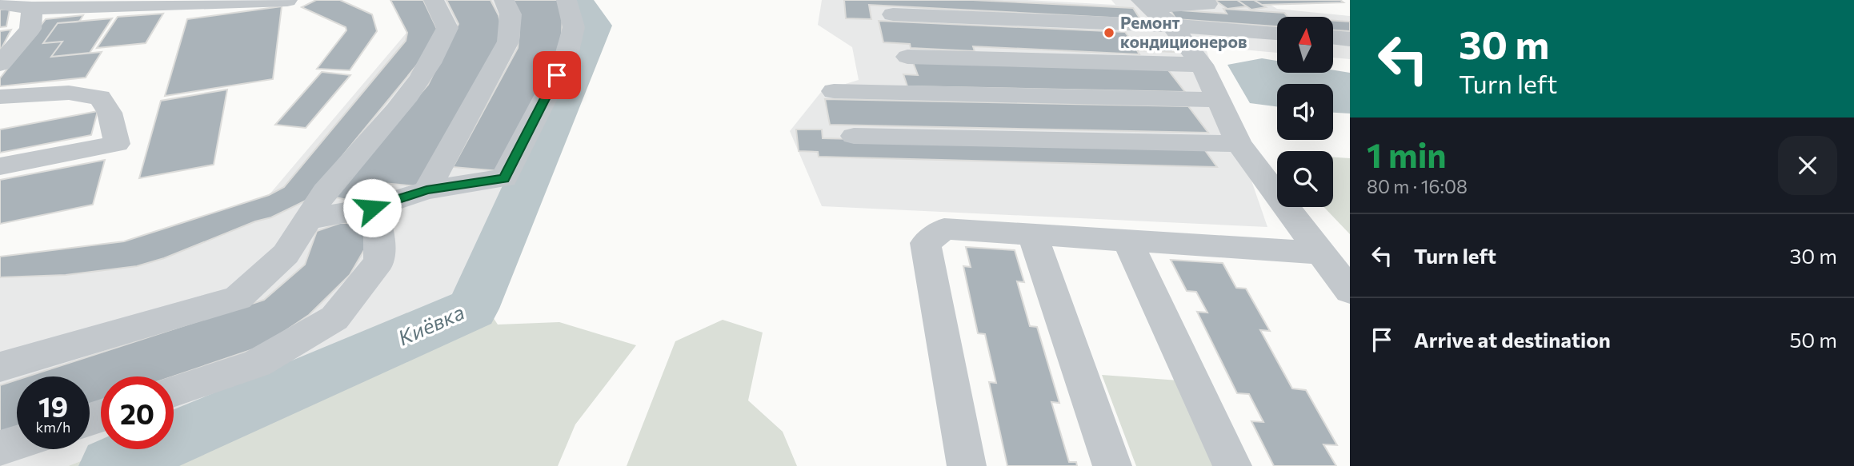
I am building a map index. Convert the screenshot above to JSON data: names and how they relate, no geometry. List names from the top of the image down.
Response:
{
  "water": ["Киёвка"],
  "places": ["Ремонт кондиционеров"],
  "north": "top",
  "page": {
    "turn": ["30 m", "Turn left"],
    "heading": ["1 min", "80 m · 16:08"],
    "list": [
      {
        "name": "Turn left",
        "value": "30 m"
      },
      {
        "name": "Arrive at destination",
        "value": "50 m"
      }
    ],
    "speed": "19 km/h",
    "limit": "20"
  }
}
